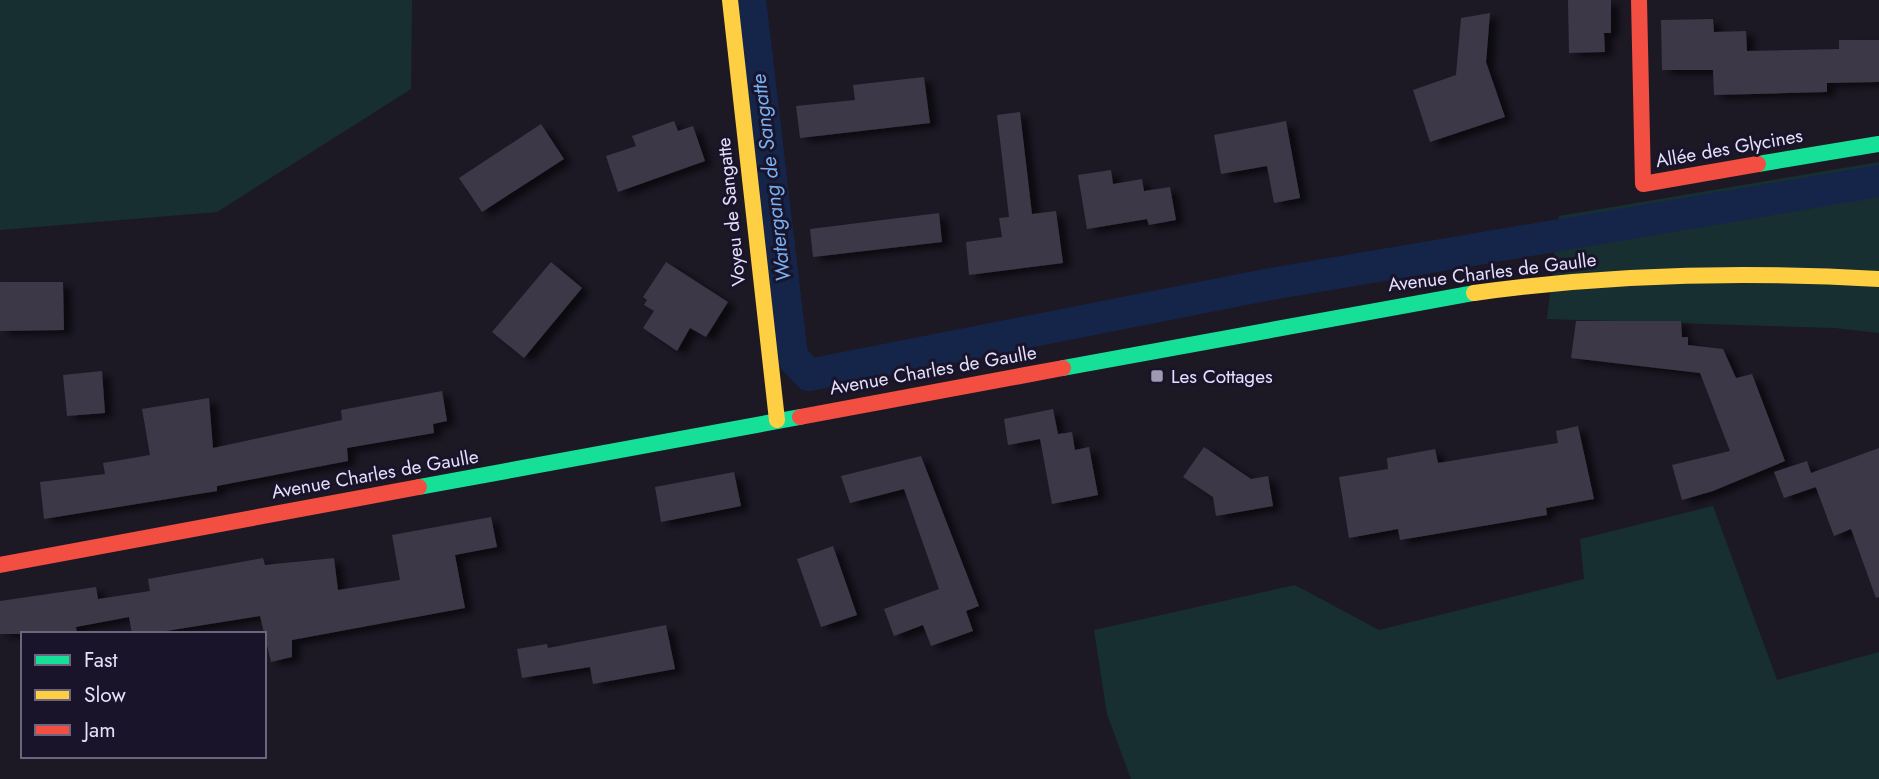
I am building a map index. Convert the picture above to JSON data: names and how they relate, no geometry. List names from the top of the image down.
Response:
{
  "streets": {
    "main road": ["Allée des Glycines", "Voyeu de Sangatte", "Avenue Charles de Gaulle"]
  },
  "crossings": [
    ["Voyeu de Sangatte", "Avenue Charles de Gaulle"]
  ],
  "water": ["Watergang de Sangatte"],
  "places": {
    "transit": ["Les Cottages"]
  },
  "legend": ["Fast", "Slow", "Jam"]
}
